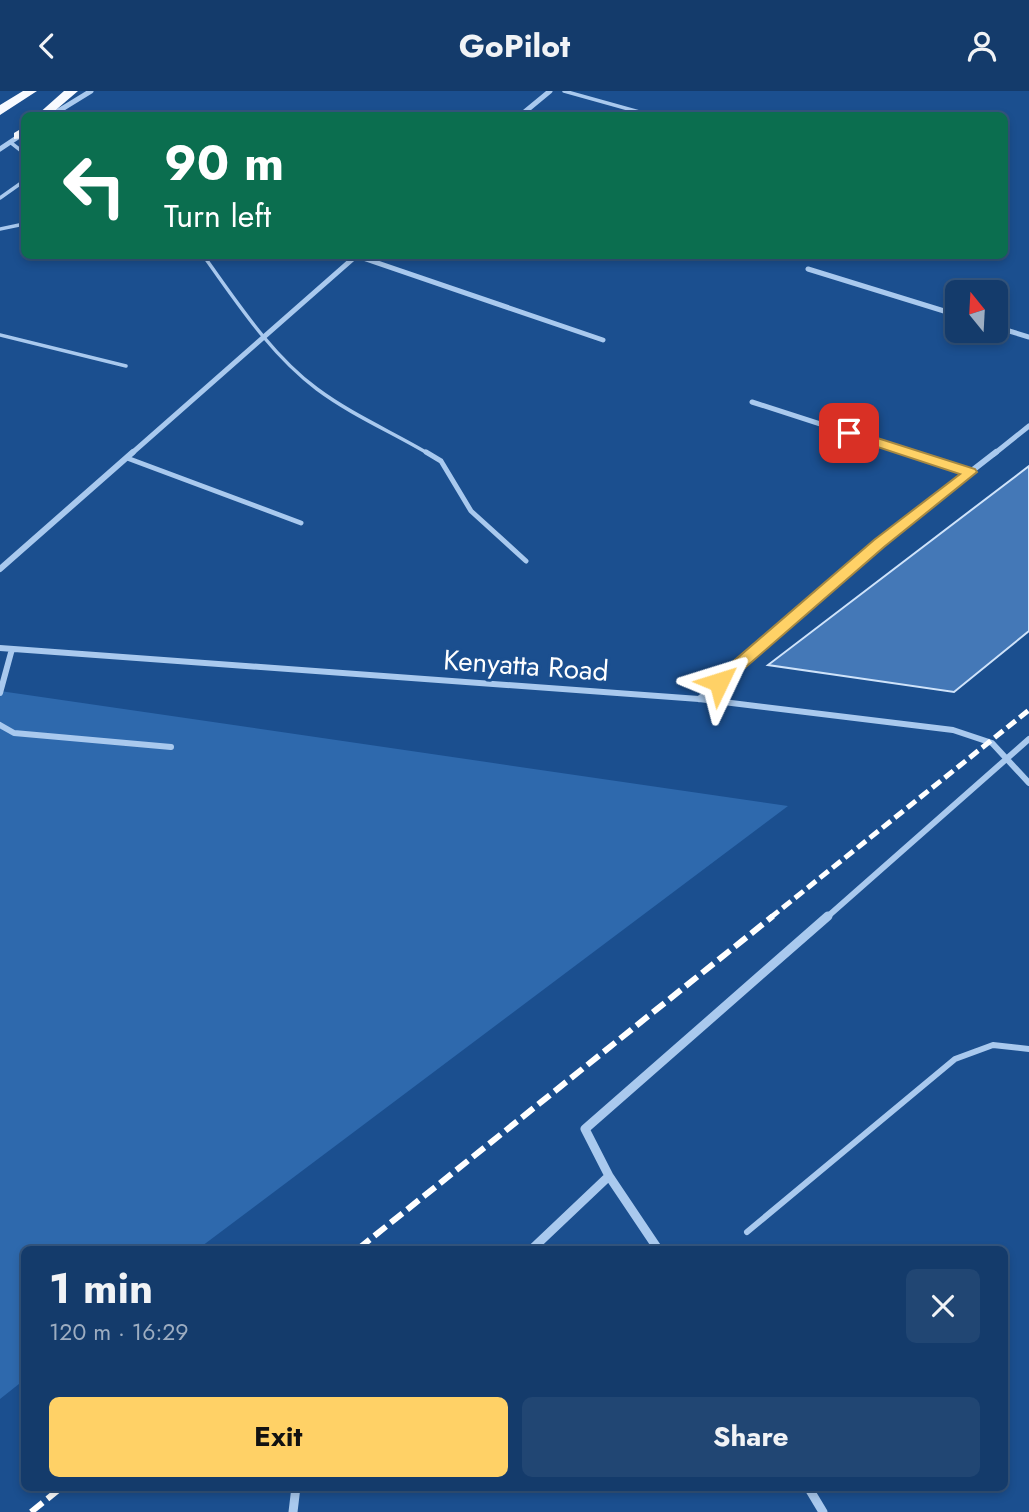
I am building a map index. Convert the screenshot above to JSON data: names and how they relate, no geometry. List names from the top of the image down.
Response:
{
  "streets": {
    "street": ["Kenyatta Road"]
  },
  "north": "top",
  "page": {
    "header": "GoPilot",
    "turn": ["90 m", "Turn left"],
    "heading": ["1 min", "120 m · 16:29"],
    "buttons": ["Exit", "Share"]
  }
}
